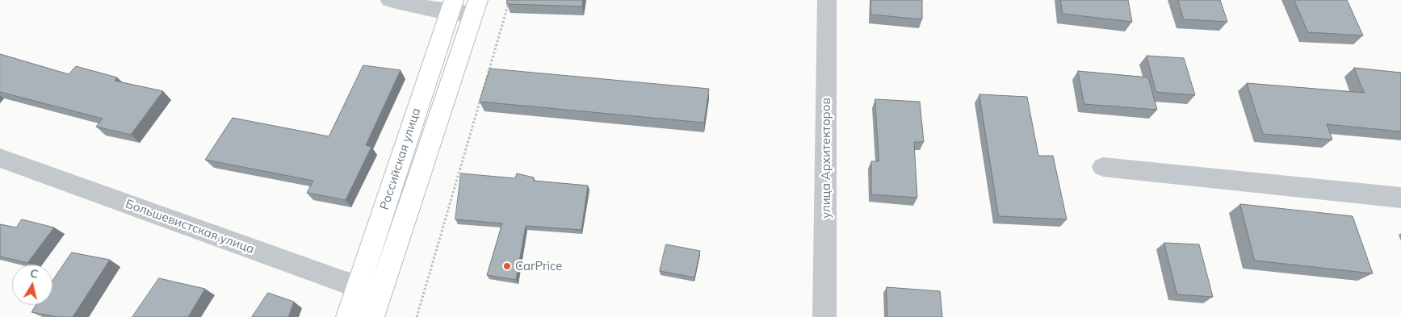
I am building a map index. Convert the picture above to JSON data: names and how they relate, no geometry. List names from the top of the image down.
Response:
{
  "streets": {
    "main road": ["Российская улица"],
    "street": ["улица Архитекторов", "Большевистская улица"]
  },
  "crossings": [
    ["Российская улица", "Большевистская улица"]
  ],
  "places": ["CarPrice"],
  "north": "top"
}
